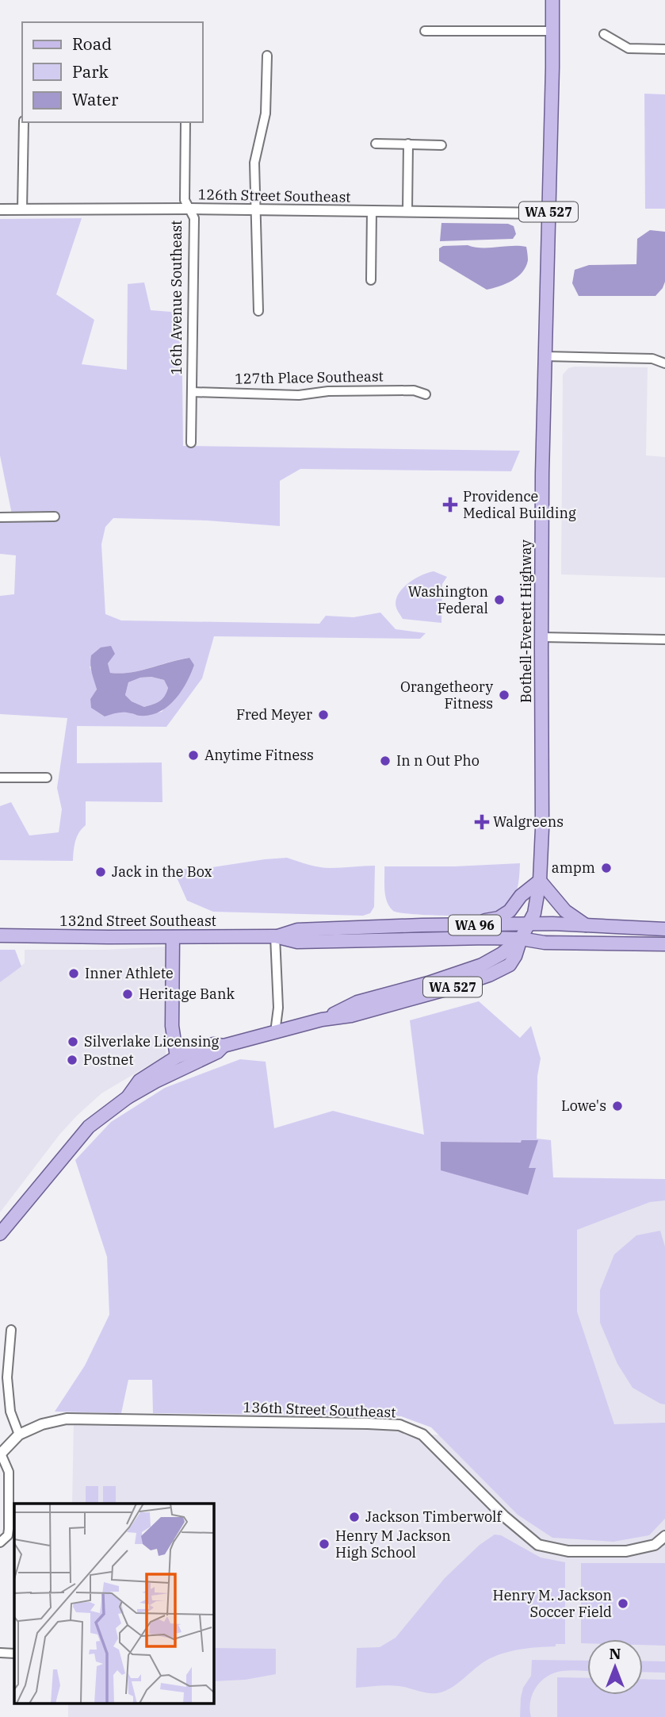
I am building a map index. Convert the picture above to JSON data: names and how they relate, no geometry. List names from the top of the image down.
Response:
{
  "streets": {
    "main road": [
      "WA 527",
      "Bothell-Everett Highway",
      "132nd Street Southeast",
      "WA 96"
    ],
    "street": [
      "126th Street Southeast",
      "16th Avenue Southeast",
      "127th Place Southeast",
      "136th Street Southeast"
    ]
  },
  "crossings": [
    ["126th Street Southeast", "16th Avenue Southeast"],
    ["126th Street Southeast", "Bothell-Everett Highway"],
    ["WA 527", "Bothell-Everett Highway"],
    ["16th Avenue Southeast", "127th Place Southeast"],
    ["Bothell-Everett Highway", "132nd Street Southeast"]
  ],
  "places": {
    "health": ["Providence Medical Building", "Walgreens"],
    "other": [
      "Washington Federal",
      "Orangetheory Fitness",
      "Fred Meyer",
      "Anytime Fitness",
      "In n Out Pho",
      "ampm",
      "Jack in the Box",
      "Inner Athlete",
      "Heritage Bank",
      "Silverlake Licensing",
      "Postnet",
      "Lowe's",
      "Jackson Timberwolf",
      "Henry M Jackson High School",
      "Henry M. Jackson Soccer Field"
    ]
  },
  "legend": ["Road", "Park", "Water"],
  "north": "top"
}
